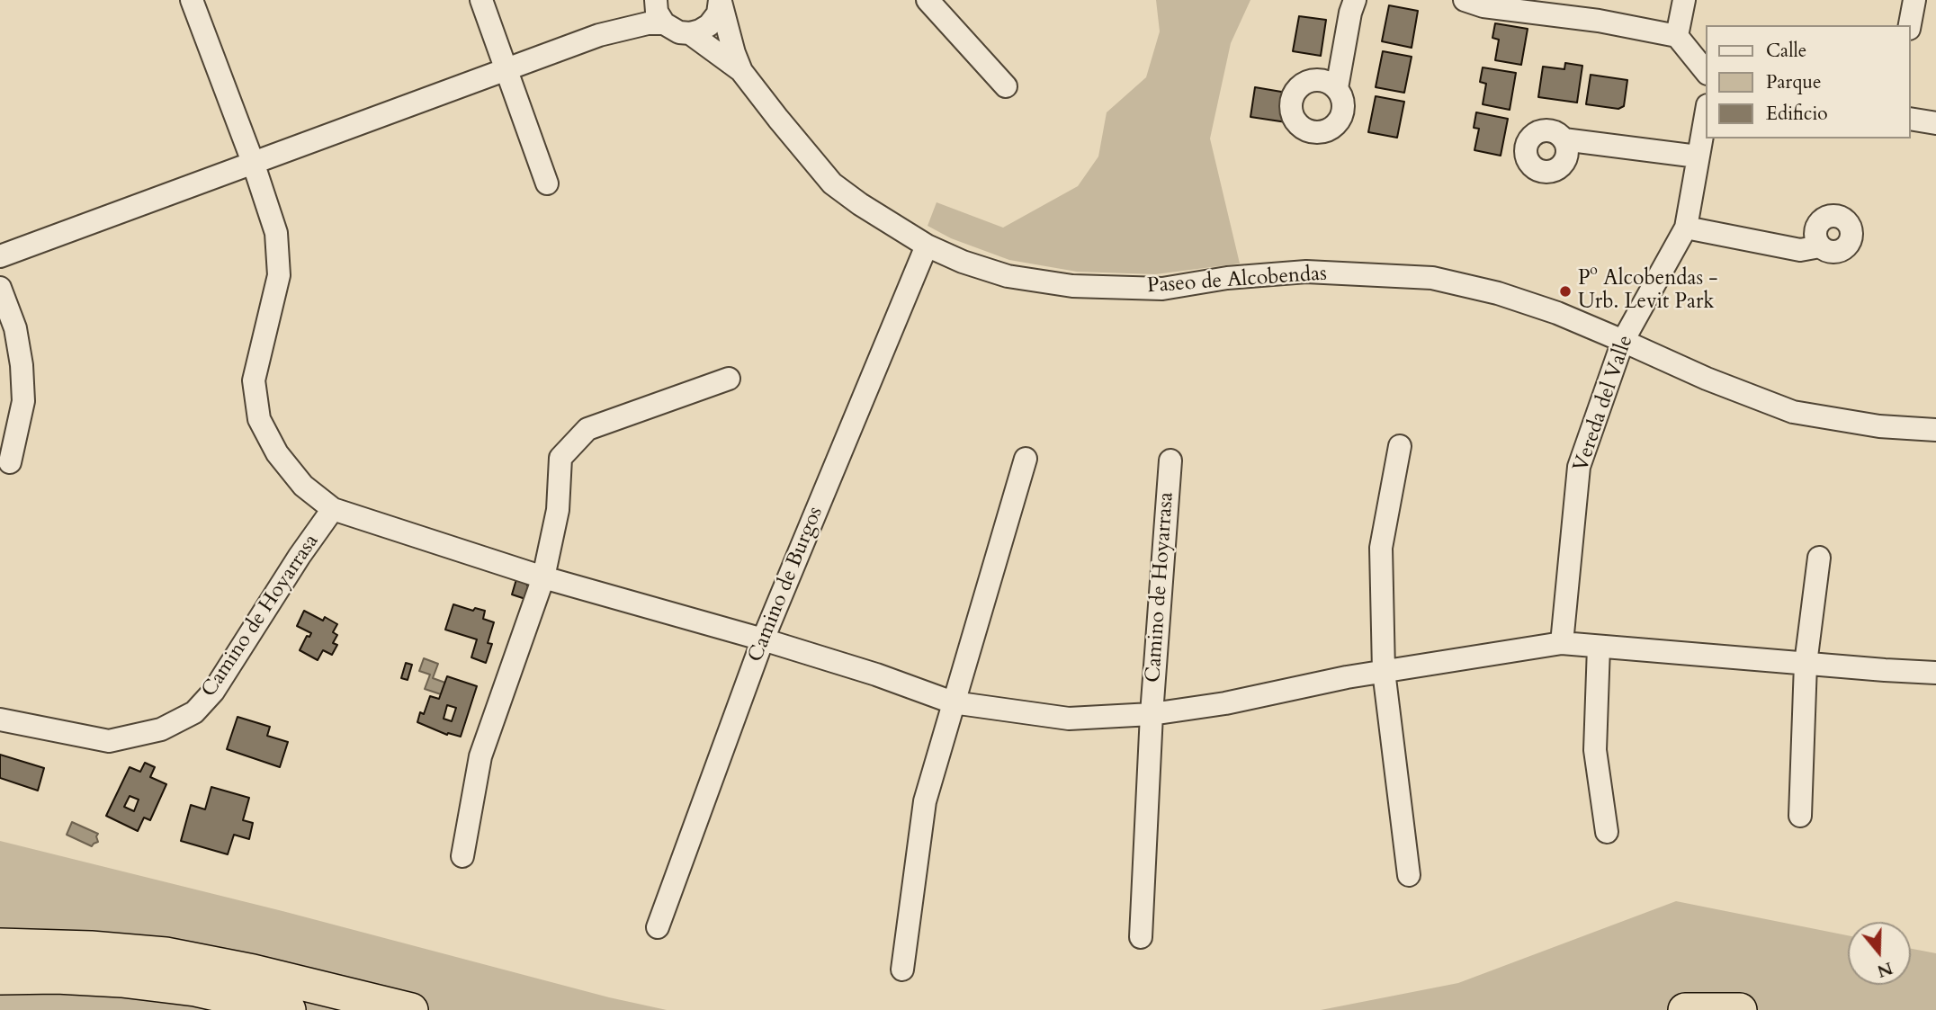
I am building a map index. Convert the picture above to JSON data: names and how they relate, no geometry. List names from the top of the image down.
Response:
{
  "streets": {
    "street": [
      "Paseo de Alcobendas",
      "Vereda del Valle",
      "Camino de Burgos",
      "Camino de Hoyarrasa"
    ]
  },
  "crossings": [
    ["Paseo de Alcobendas", "Vereda del Valle"],
    ["Paseo de Alcobendas", "Camino de Burgos"],
    ["Vereda del Valle", "Camino de Hoyarrasa"],
    ["Camino de Burgos", "Camino de Hoyarrasa"]
  ],
  "places": ["Pº Alcobendas - Urb. Levit Park"],
  "legend": ["Calle", "Parque", "Edificio"],
  "north": "bottom"
}
